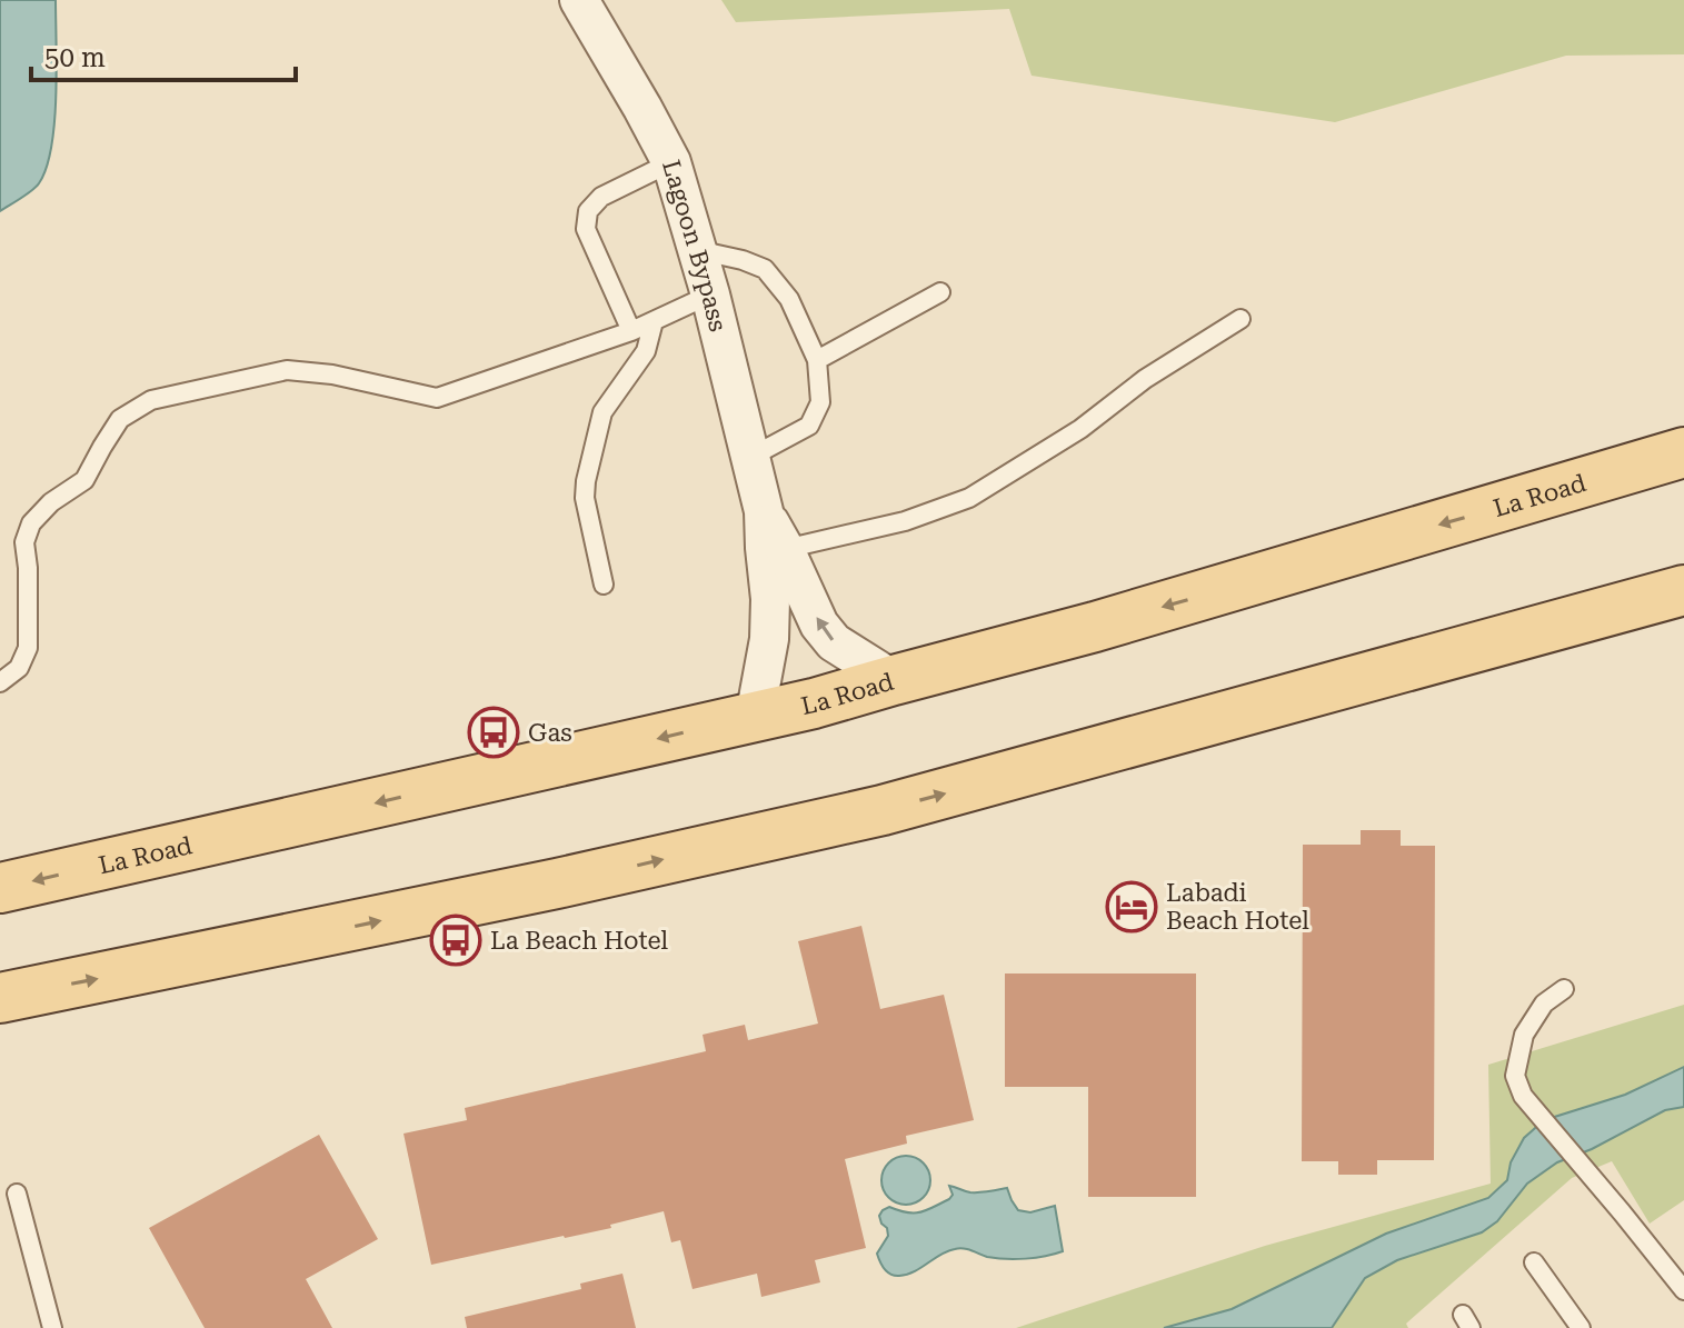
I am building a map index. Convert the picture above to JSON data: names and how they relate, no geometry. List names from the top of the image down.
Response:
{
  "streets": {
    "main road": ["La Road"],
    "street": ["Lagoon Bypass"]
  },
  "crossings": [
    ["Lagoon Bypass", "La Road"]
  ],
  "places": {
    "bus stop": ["Gas", "La Beach Hotel"],
    "hotel": ["Labadi Beach Hotel"]
  },
  "scale_bar": "50 m"
}
